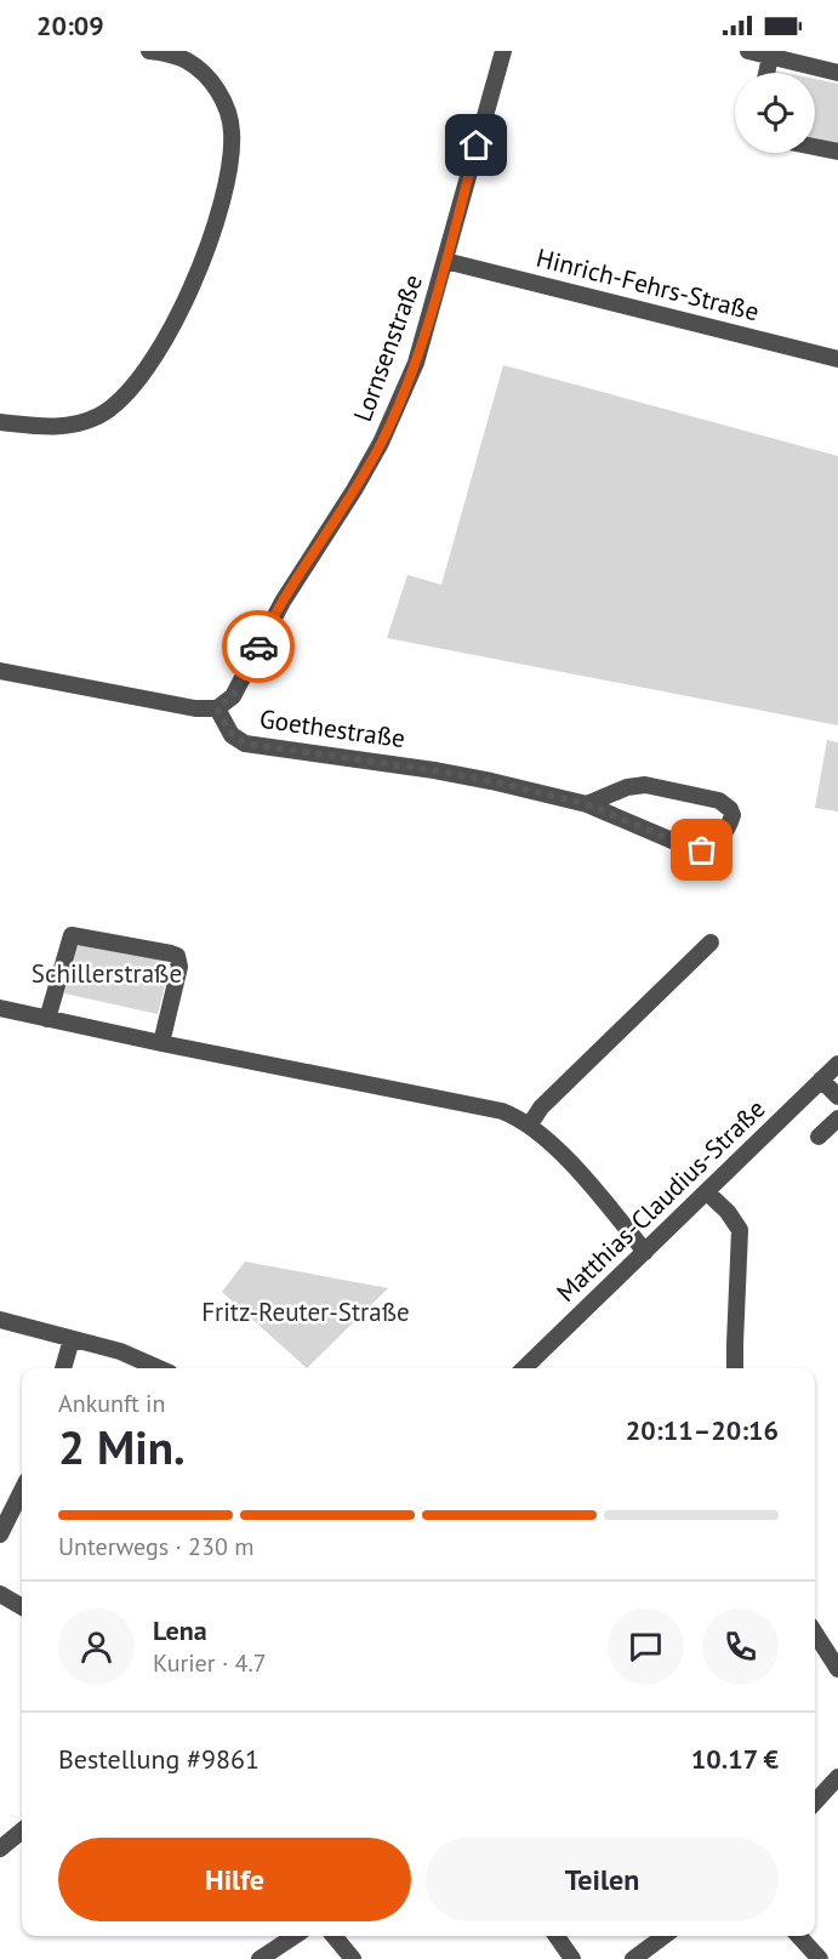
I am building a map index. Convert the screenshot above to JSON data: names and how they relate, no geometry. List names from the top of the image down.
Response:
{
  "streets": {
    "street": [
      "Hinrich-Fehrs-Straße",
      "Lornsenstraße",
      "Goethestraße",
      "Matthias-Claudius-Straße"
    ]
  },
  "crossings": [
    ["Hinrich-Fehrs-Straße", "Lornsenstraße"],
    ["Lornsenstraße", "Goethestraße"]
  ],
  "parks": ["Schillerstraße", "Fritz-Reuter-Straße"],
  "page": {
    "status": "20:09",
    "heading": ["2 Min.", "Ankunft in", "20:11–20:16"],
    "panel": [
      "Lena",
      "Kurier · 4.7",
      "Bestellung #9861",
      "10.17 €"
    ],
    "bar": "Unterwegs · 230 m",
    "buttons": ["Hilfe", "Teilen"]
  }
}
